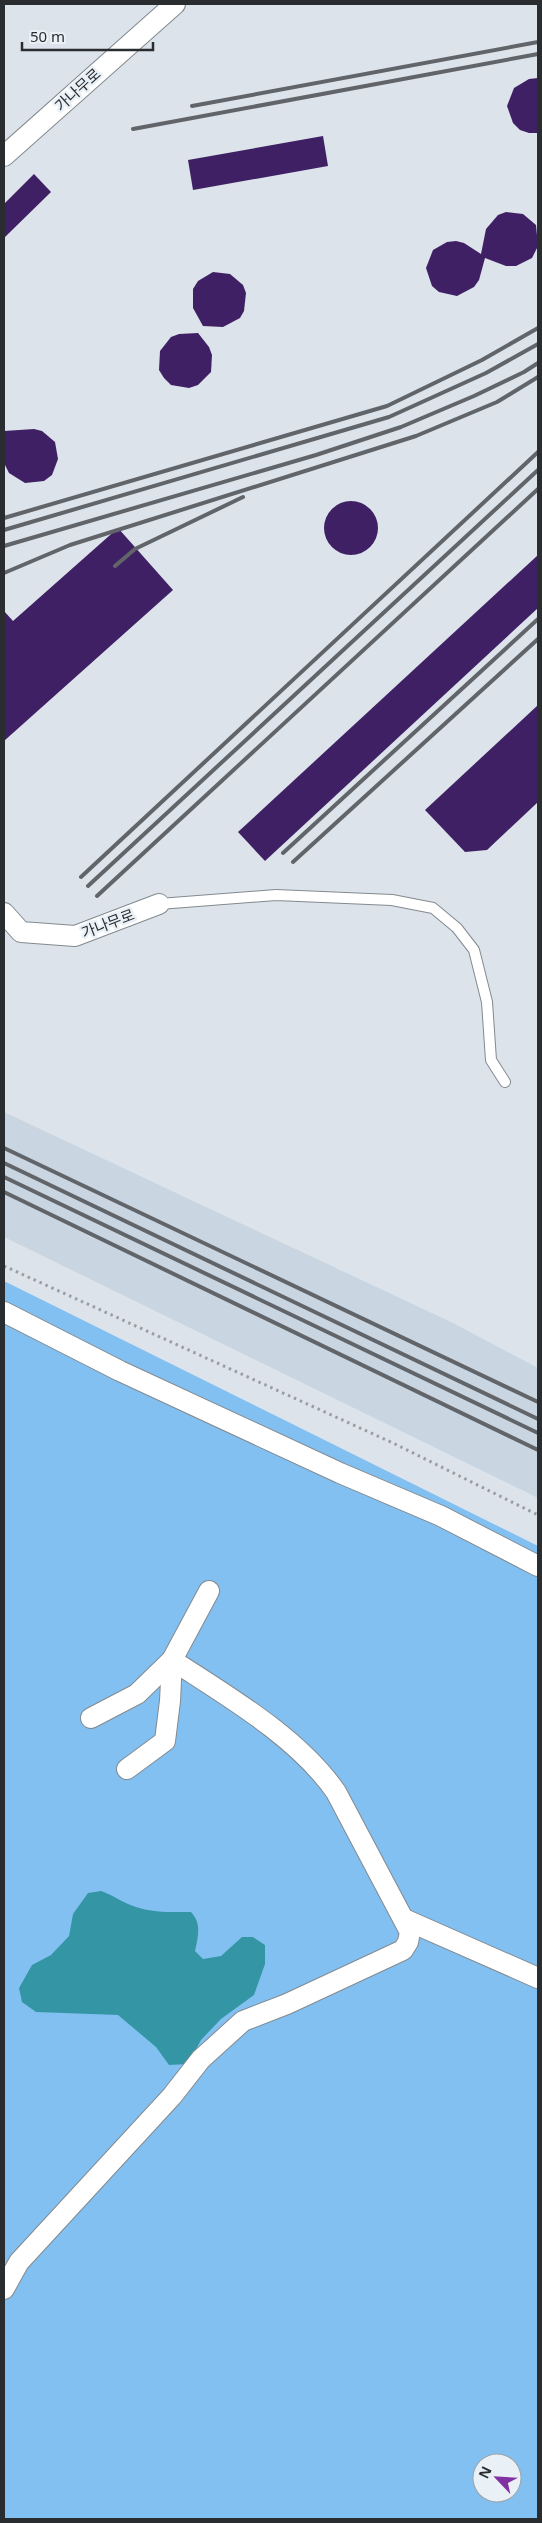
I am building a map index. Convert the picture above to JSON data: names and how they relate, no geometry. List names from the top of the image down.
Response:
{
  "streets": {
    "street": ["가나무로"]
  },
  "scale_bar": "50 m",
  "north": "top left"
}
